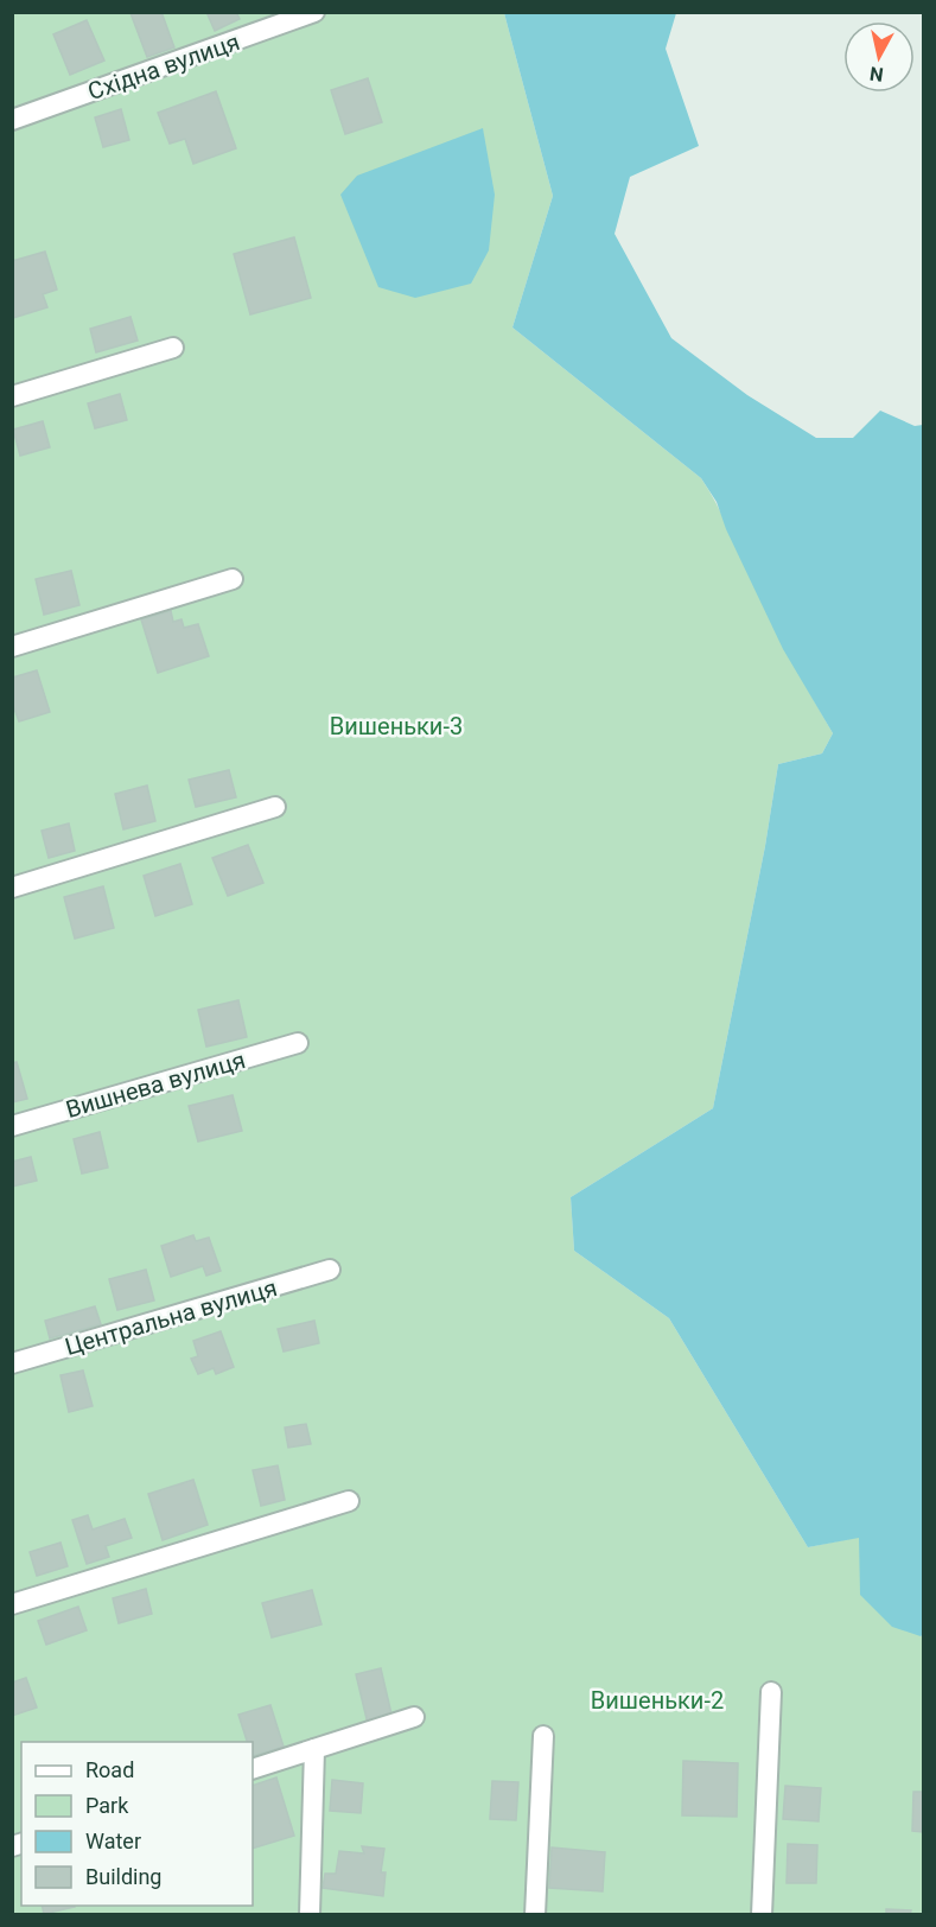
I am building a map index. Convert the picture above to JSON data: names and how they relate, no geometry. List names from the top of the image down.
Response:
{
  "streets": {
    "street": ["Східна вулиця", "Вишнева вулиця", "Центральна вулиця"]
  },
  "parks": ["Вишеньки-3", "Вишеньки-2"],
  "legend": [
    "Road",
    "Park",
    "Water",
    "Building"
  ],
  "north": "bottom"
}
